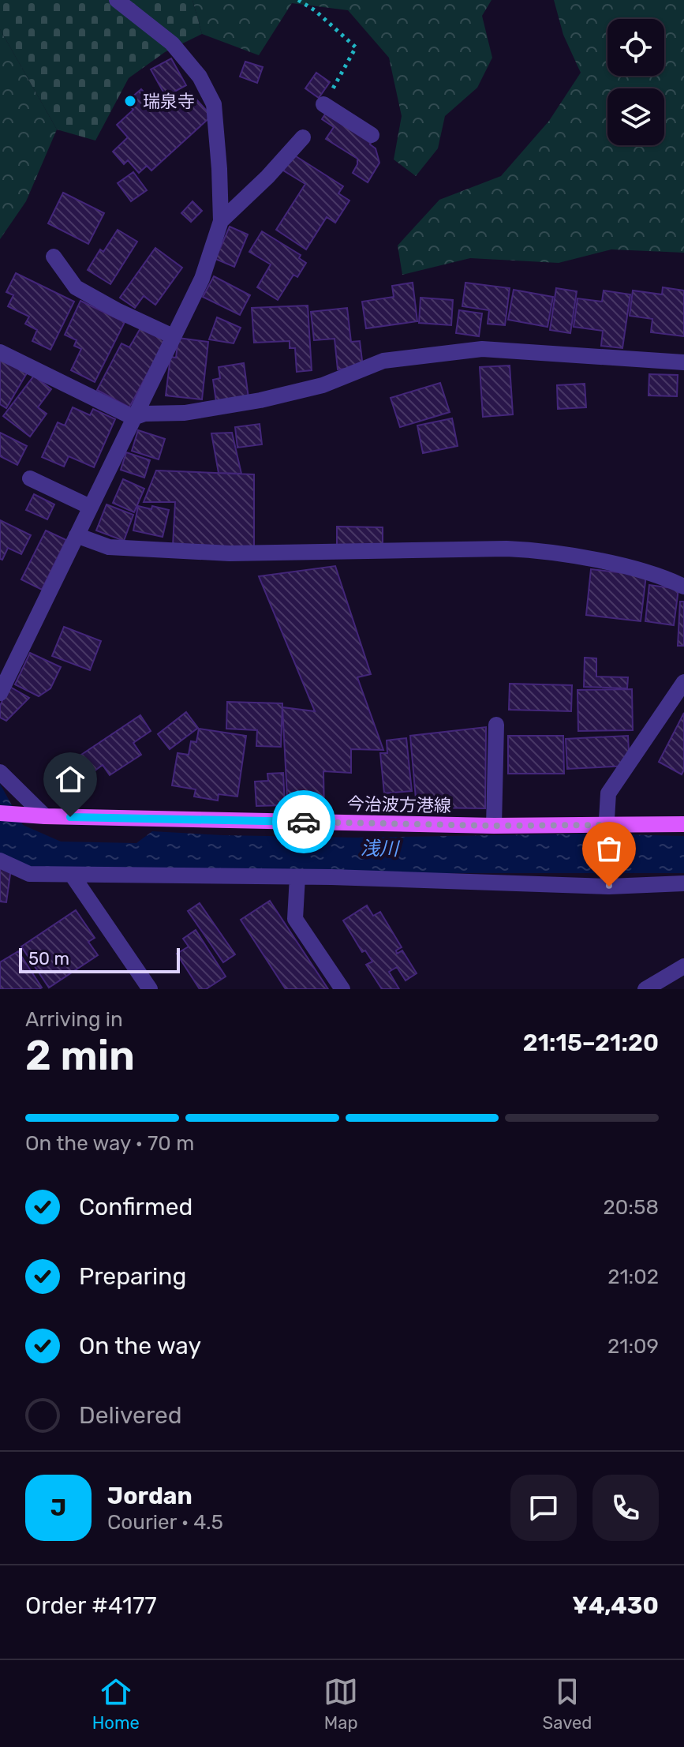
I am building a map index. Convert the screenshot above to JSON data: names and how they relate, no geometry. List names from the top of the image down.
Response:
{
  "streets": {
    "main road": ["今治波方港線"]
  },
  "water": ["浅川"],
  "places": ["瑞泉寺"],
  "scale_bar": "50 m",
  "page": {
    "scale": "50 m",
    "heading": ["2 min", "Arriving in", "21:15–21:20"],
    "panel": [
      "Jordan",
      "Courier · 4.5",
      "Order #4177",
      "¥4,430"
    ],
    "bar": "On the way · 70 m",
    "list": [
      ["Confirmed", "20:58"],
      ["Preparing", "21:02"],
      ["On the way", "21:09"],
      "Delivered"
    ],
    "round": "J",
    "tabs": ["Home", "Map", "Saved"]
  }
}
